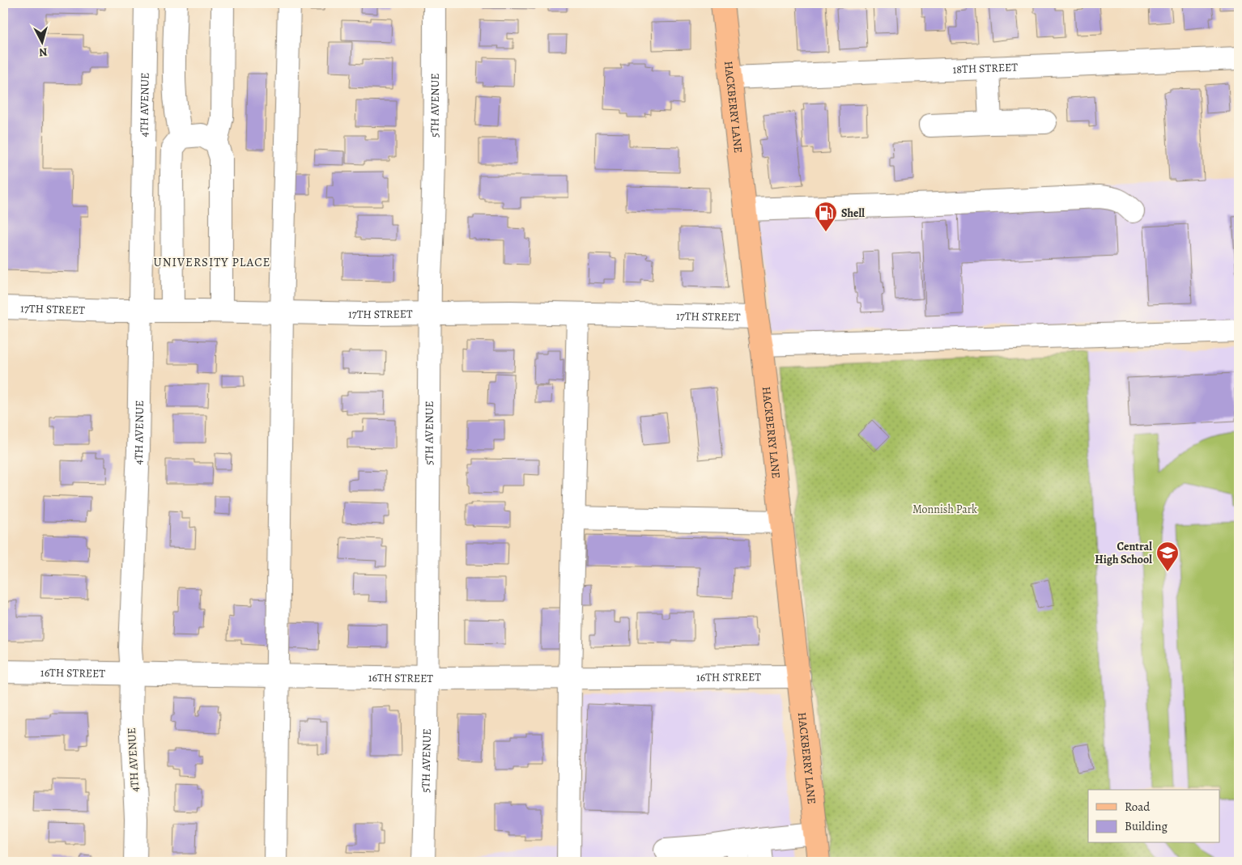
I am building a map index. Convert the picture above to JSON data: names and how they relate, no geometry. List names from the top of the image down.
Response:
{
  "streets": {
    "main road": ["HACKBERRY LANE"],
    "street": [
      "18TH STREET",
      "4TH AVENUE",
      "5TH AVENUE",
      "17TH STREET",
      "16TH STREET"
    ]
  },
  "crossings": [
    ["18TH STREET", "HACKBERRY LANE"],
    ["4TH AVENUE", "17TH STREET"],
    ["4TH AVENUE", "16TH STREET"],
    ["5TH AVENUE", "17TH STREET"],
    ["5TH AVENUE", "16TH STREET"],
    ["HACKBERRY LANE", "17TH STREET"],
    ["HACKBERRY LANE", "16TH STREET"]
  ],
  "districts": ["UNIVERSITY PLACE"],
  "parks": ["Monnish Park"],
  "places": {
    "fuel station": ["Shell"],
    "school or university": ["Central High School"]
  },
  "legend": ["Road", "Building"],
  "north": "bottom"
}
